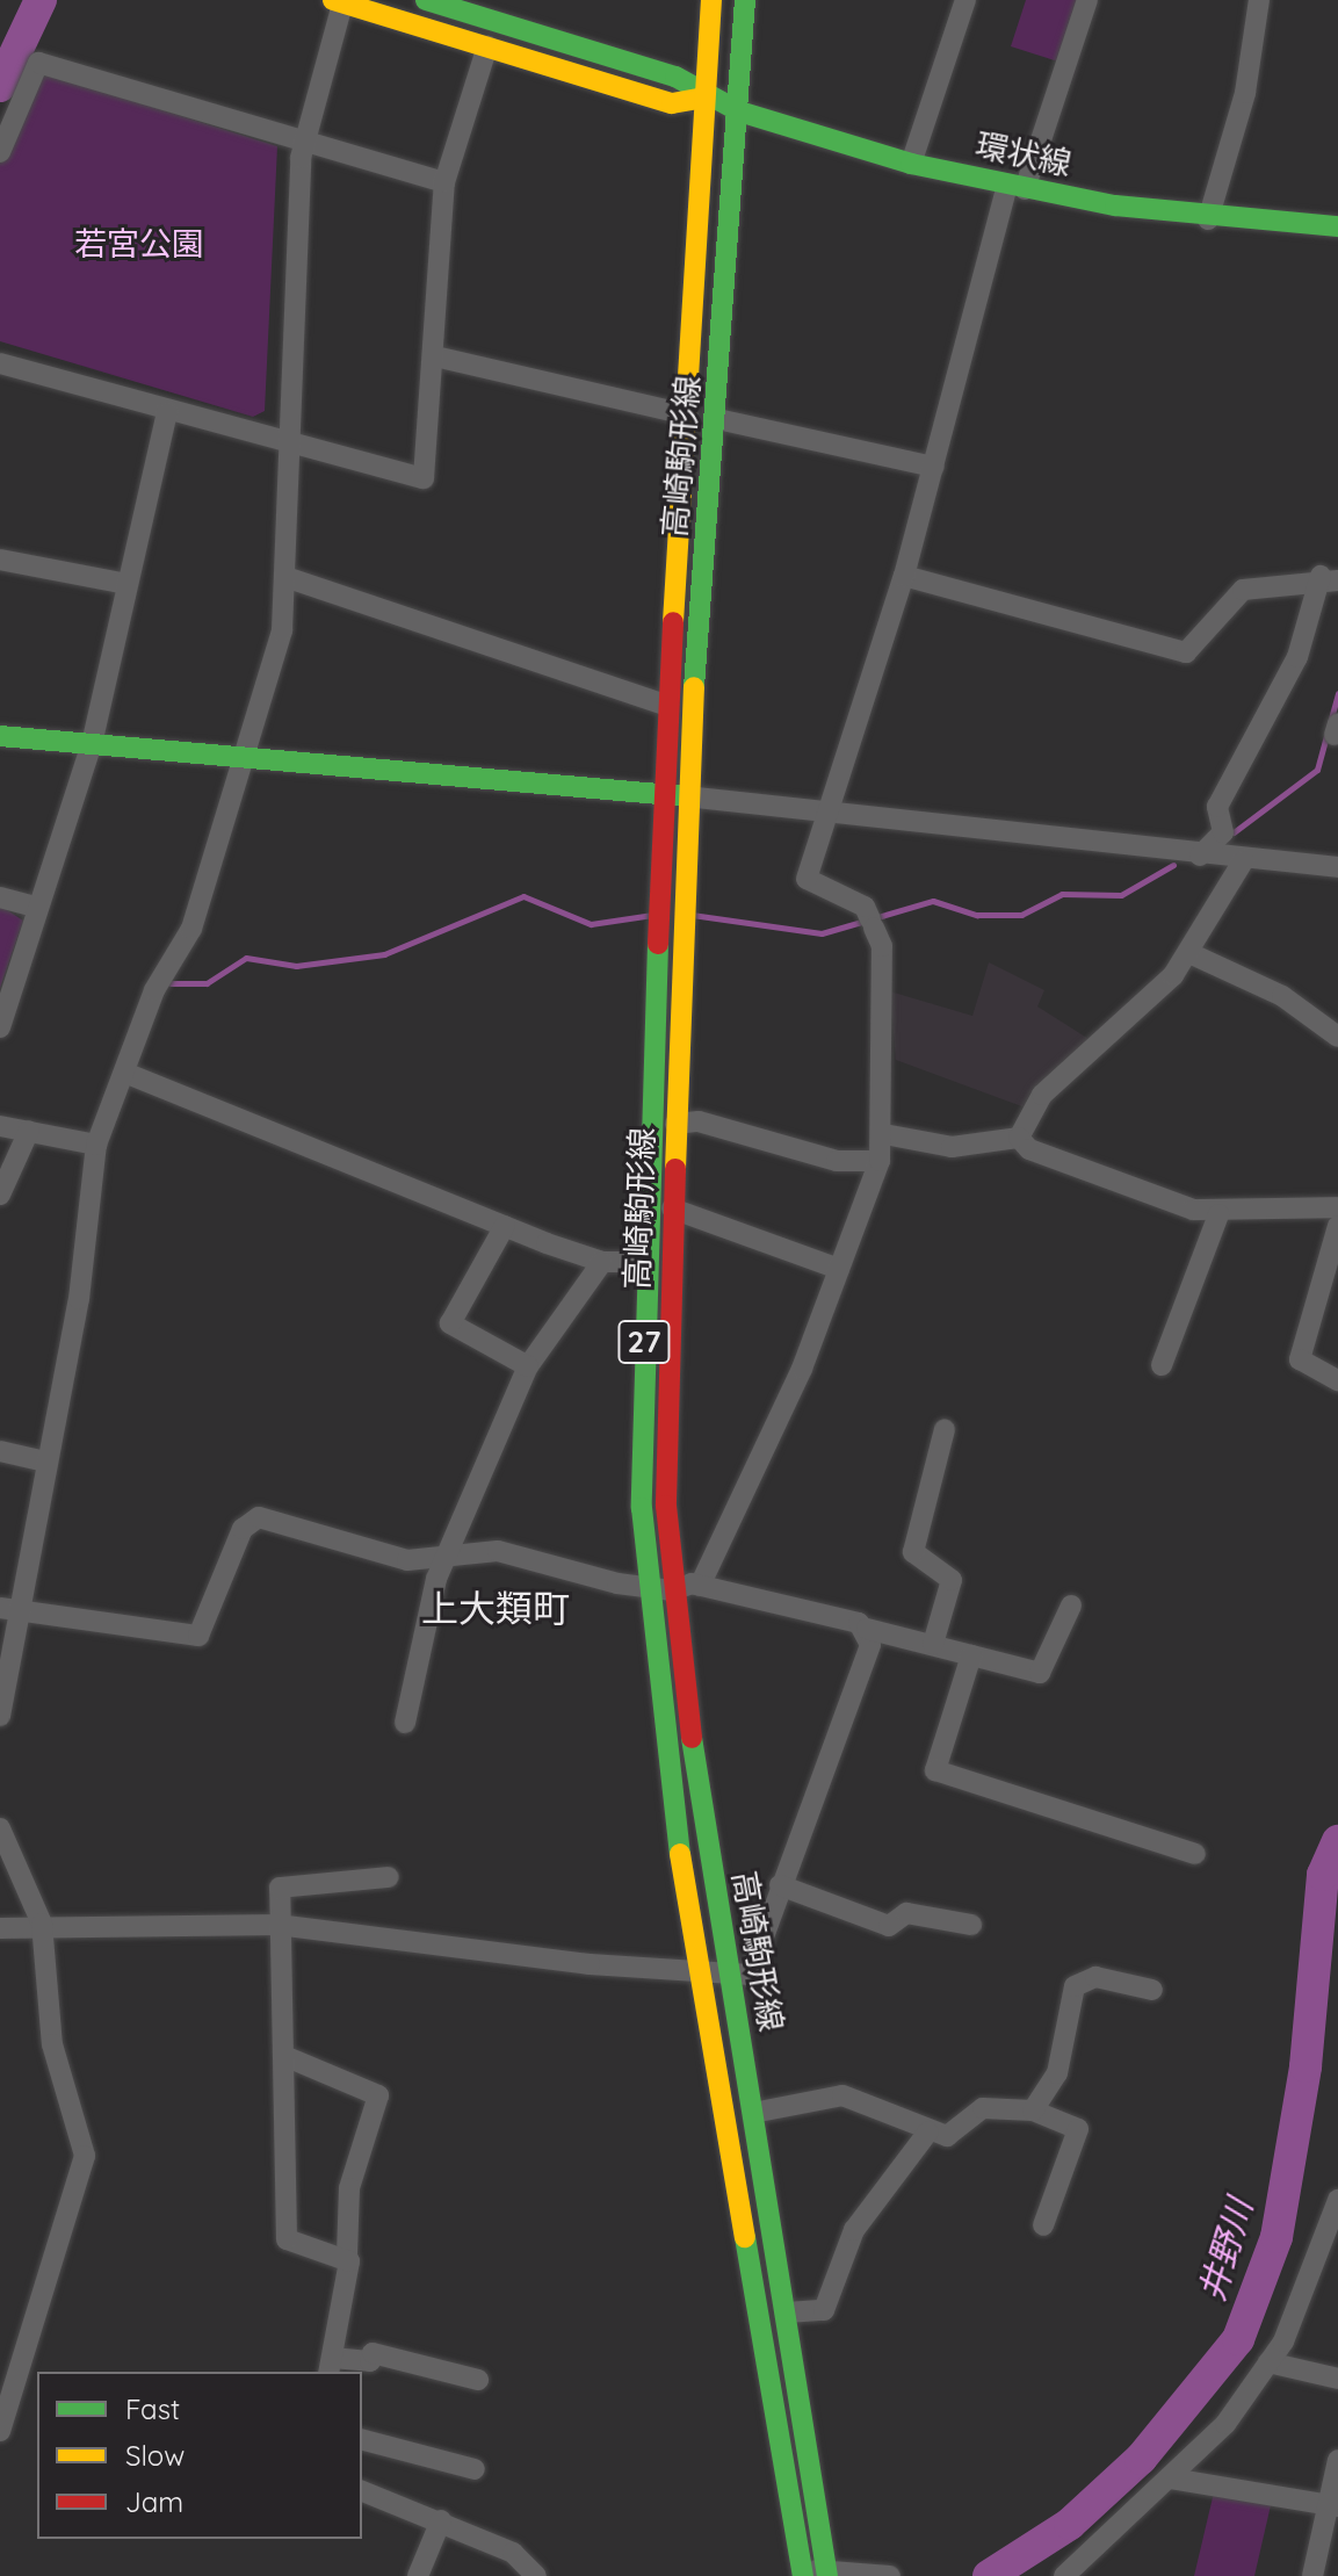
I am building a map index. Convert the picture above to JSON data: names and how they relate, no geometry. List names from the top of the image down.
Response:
{
  "streets": {
    "main road": ["環状線", "高崎駒形線", "27"]
  },
  "crossings": [
    ["環状線", "高崎駒形線"]
  ],
  "districts": ["上大類町"],
  "water": ["井野川"],
  "parks": ["若宮公園"],
  "legend": ["Fast", "Slow", "Jam"]
}
